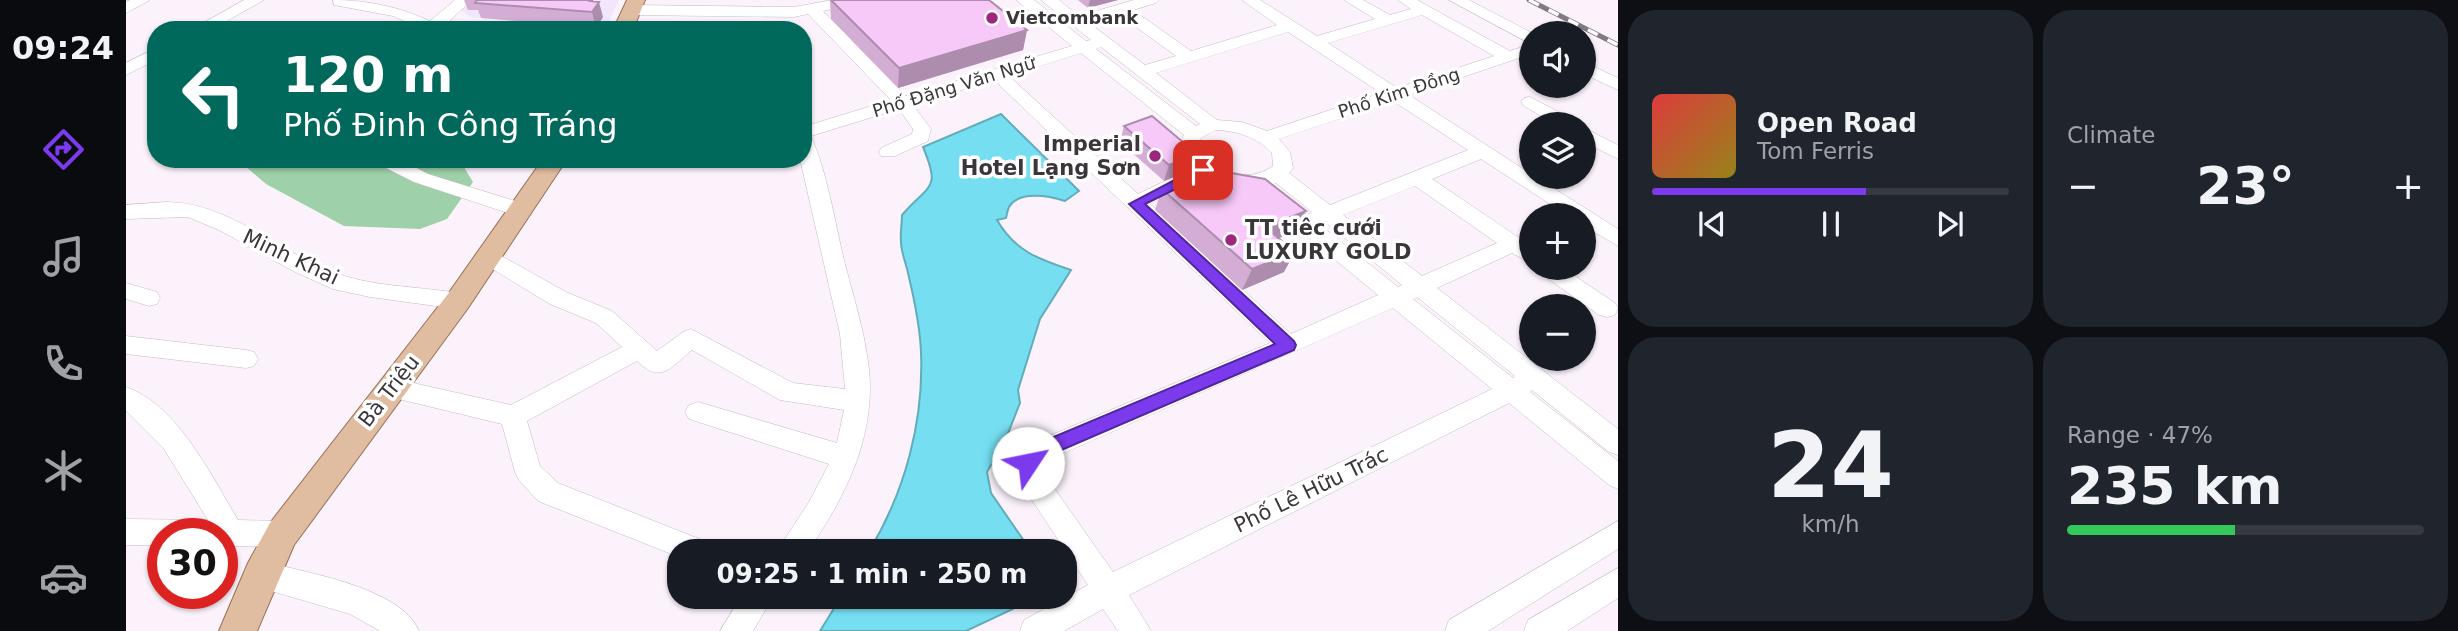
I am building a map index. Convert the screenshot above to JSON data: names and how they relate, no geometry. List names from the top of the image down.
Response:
{
  "streets": {
    "main road": ["Bà Triệu"],
    "street": [
      "Phố Đặng Văn Ngữ",
      "Phố Kim Đồng",
      "Minh Khai",
      "Phố Lê Hữu Trác"
    ]
  },
  "crossings": [
    ["Minh Khai", "Bà Triệu"]
  ],
  "places": ["Vietcombank", "Imperial Hotel Lạng Sơn", "TT tiêc cưới LUXURY GOLD"],
  "page": {
    "tabs": "09:24",
    "tile": [
      "Climate",
      ["24", "km/h"],
      ["Range · 47%", "235 km"]
    ],
    "map_buttons": ["+", "−"],
    "turn": ["120 m", "Phố Đinh Công Tráng"],
    "song": ["Open Road", "Tom Ferris"],
    "heat": ["−", "23°", "+"],
    "limit": "30",
    "trip": "09:25 · 1 min · 250 m"
  }
}
